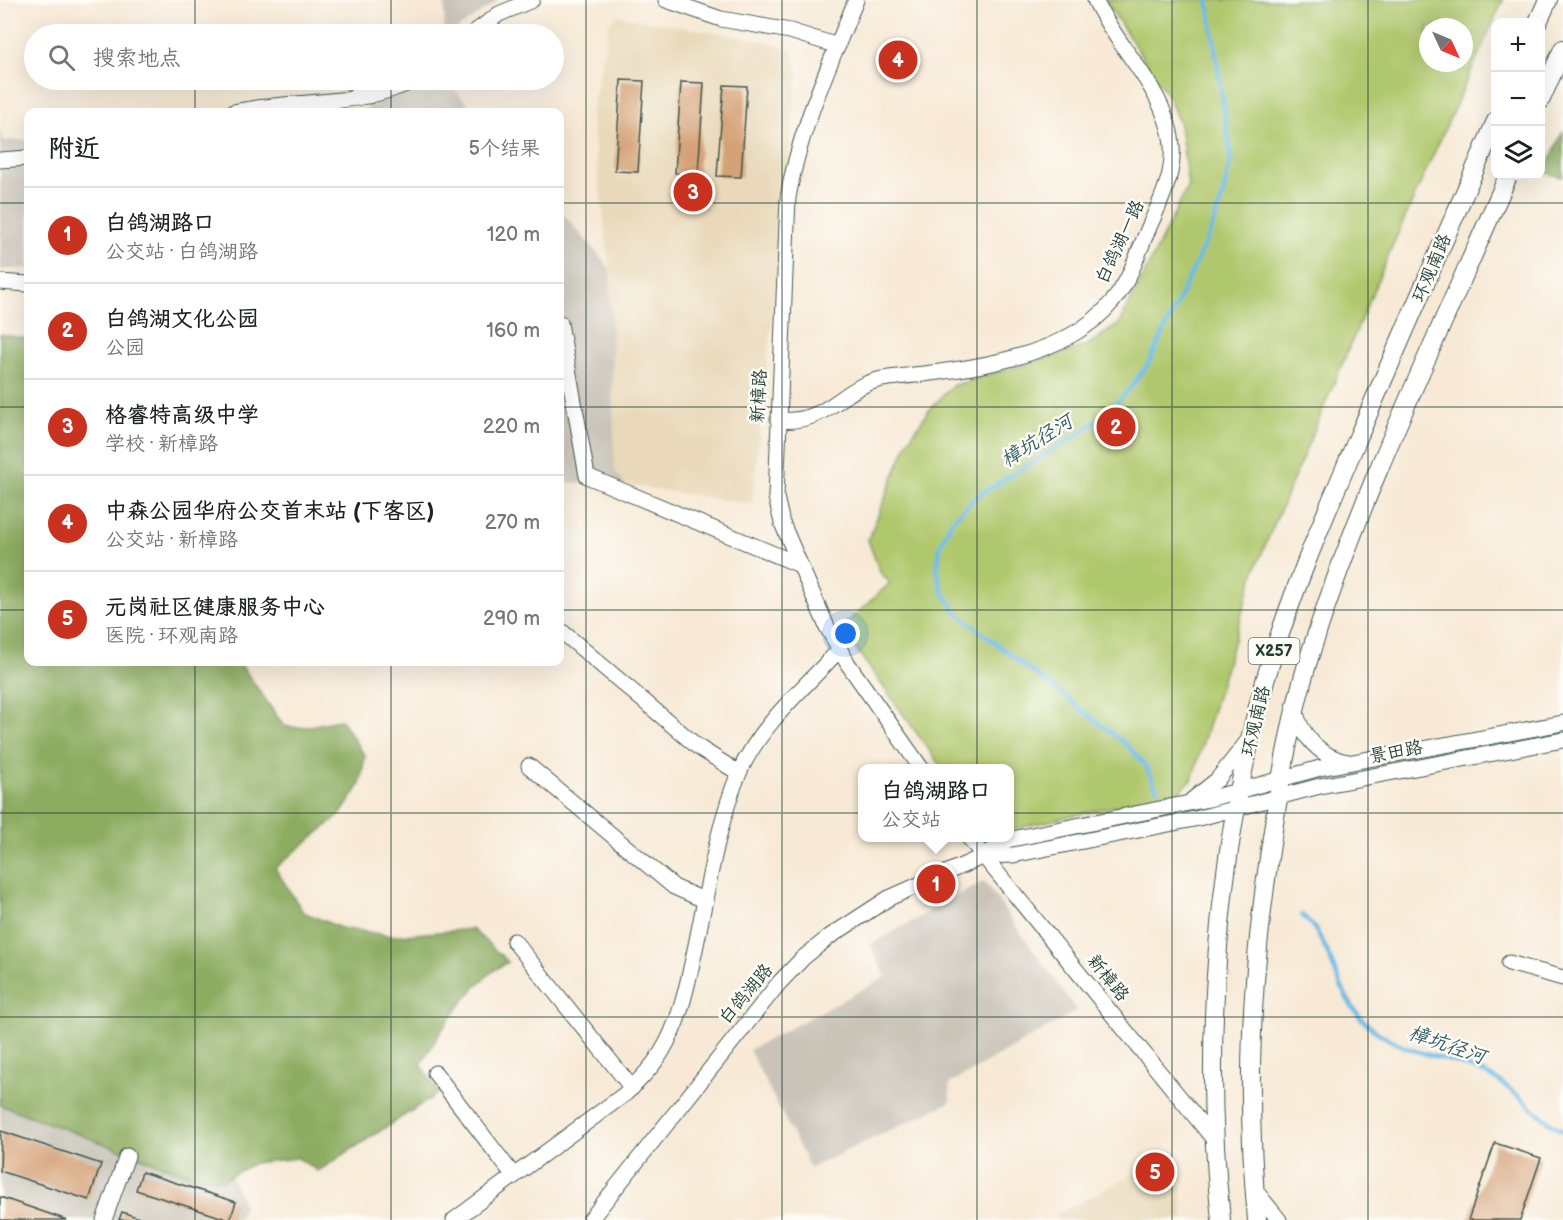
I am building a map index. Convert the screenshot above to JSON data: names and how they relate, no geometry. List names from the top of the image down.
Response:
{
  "streets": {
    "main road": ["环观南路", "X257"],
    "street": [
      "白鸽湖一路",
      "新樟路",
      "景田路",
      "白鸽湖路"
    ]
  },
  "crossings": [
    ["白鸽湖一路", "新樟路"],
    ["环观南路", "新樟路"],
    ["环观南路", "景田路"],
    ["环观南路", "白鸽湖路"],
    ["新樟路", "白鸽湖路"],
    ["景田路", "白鸽湖路"]
  ],
  "water": ["樟坑径河"],
  "north": "bottom right",
  "page": {
    "map_buttons": ["+", "−"],
    "search": "搜索地点",
    "pins": [
      "4",
      "3",
      "2",
      "1",
      "5"
    ],
    "heading": ["附近", "5个结果"],
    "list": [
      {
        "mark": "1",
        "name": "白鸽湖路口",
        "note": "公交站 · 白鸽湖路",
        "value": "120 m"
      },
      {
        "mark": "2",
        "name": "白鸽湖文化公园",
        "note": "公园",
        "value": "160 m"
      },
      {
        "mark": "3",
        "name": "格睿特高级中学",
        "note": "学校 · 新樟路",
        "value": "220 m"
      },
      {
        "mark": "4",
        "name": "中森公园华府公交首末站 (下客区)",
        "note": "公交站 · 新樟路",
        "value": "270 m"
      },
      {
        "mark": "5",
        "name": "元岗社区健康服务中心",
        "note": "医院 · 环观南路",
        "value": "290 m"
      }
    ],
    "popup": ["白鸽湖路口", "公交站"]
  }
}
